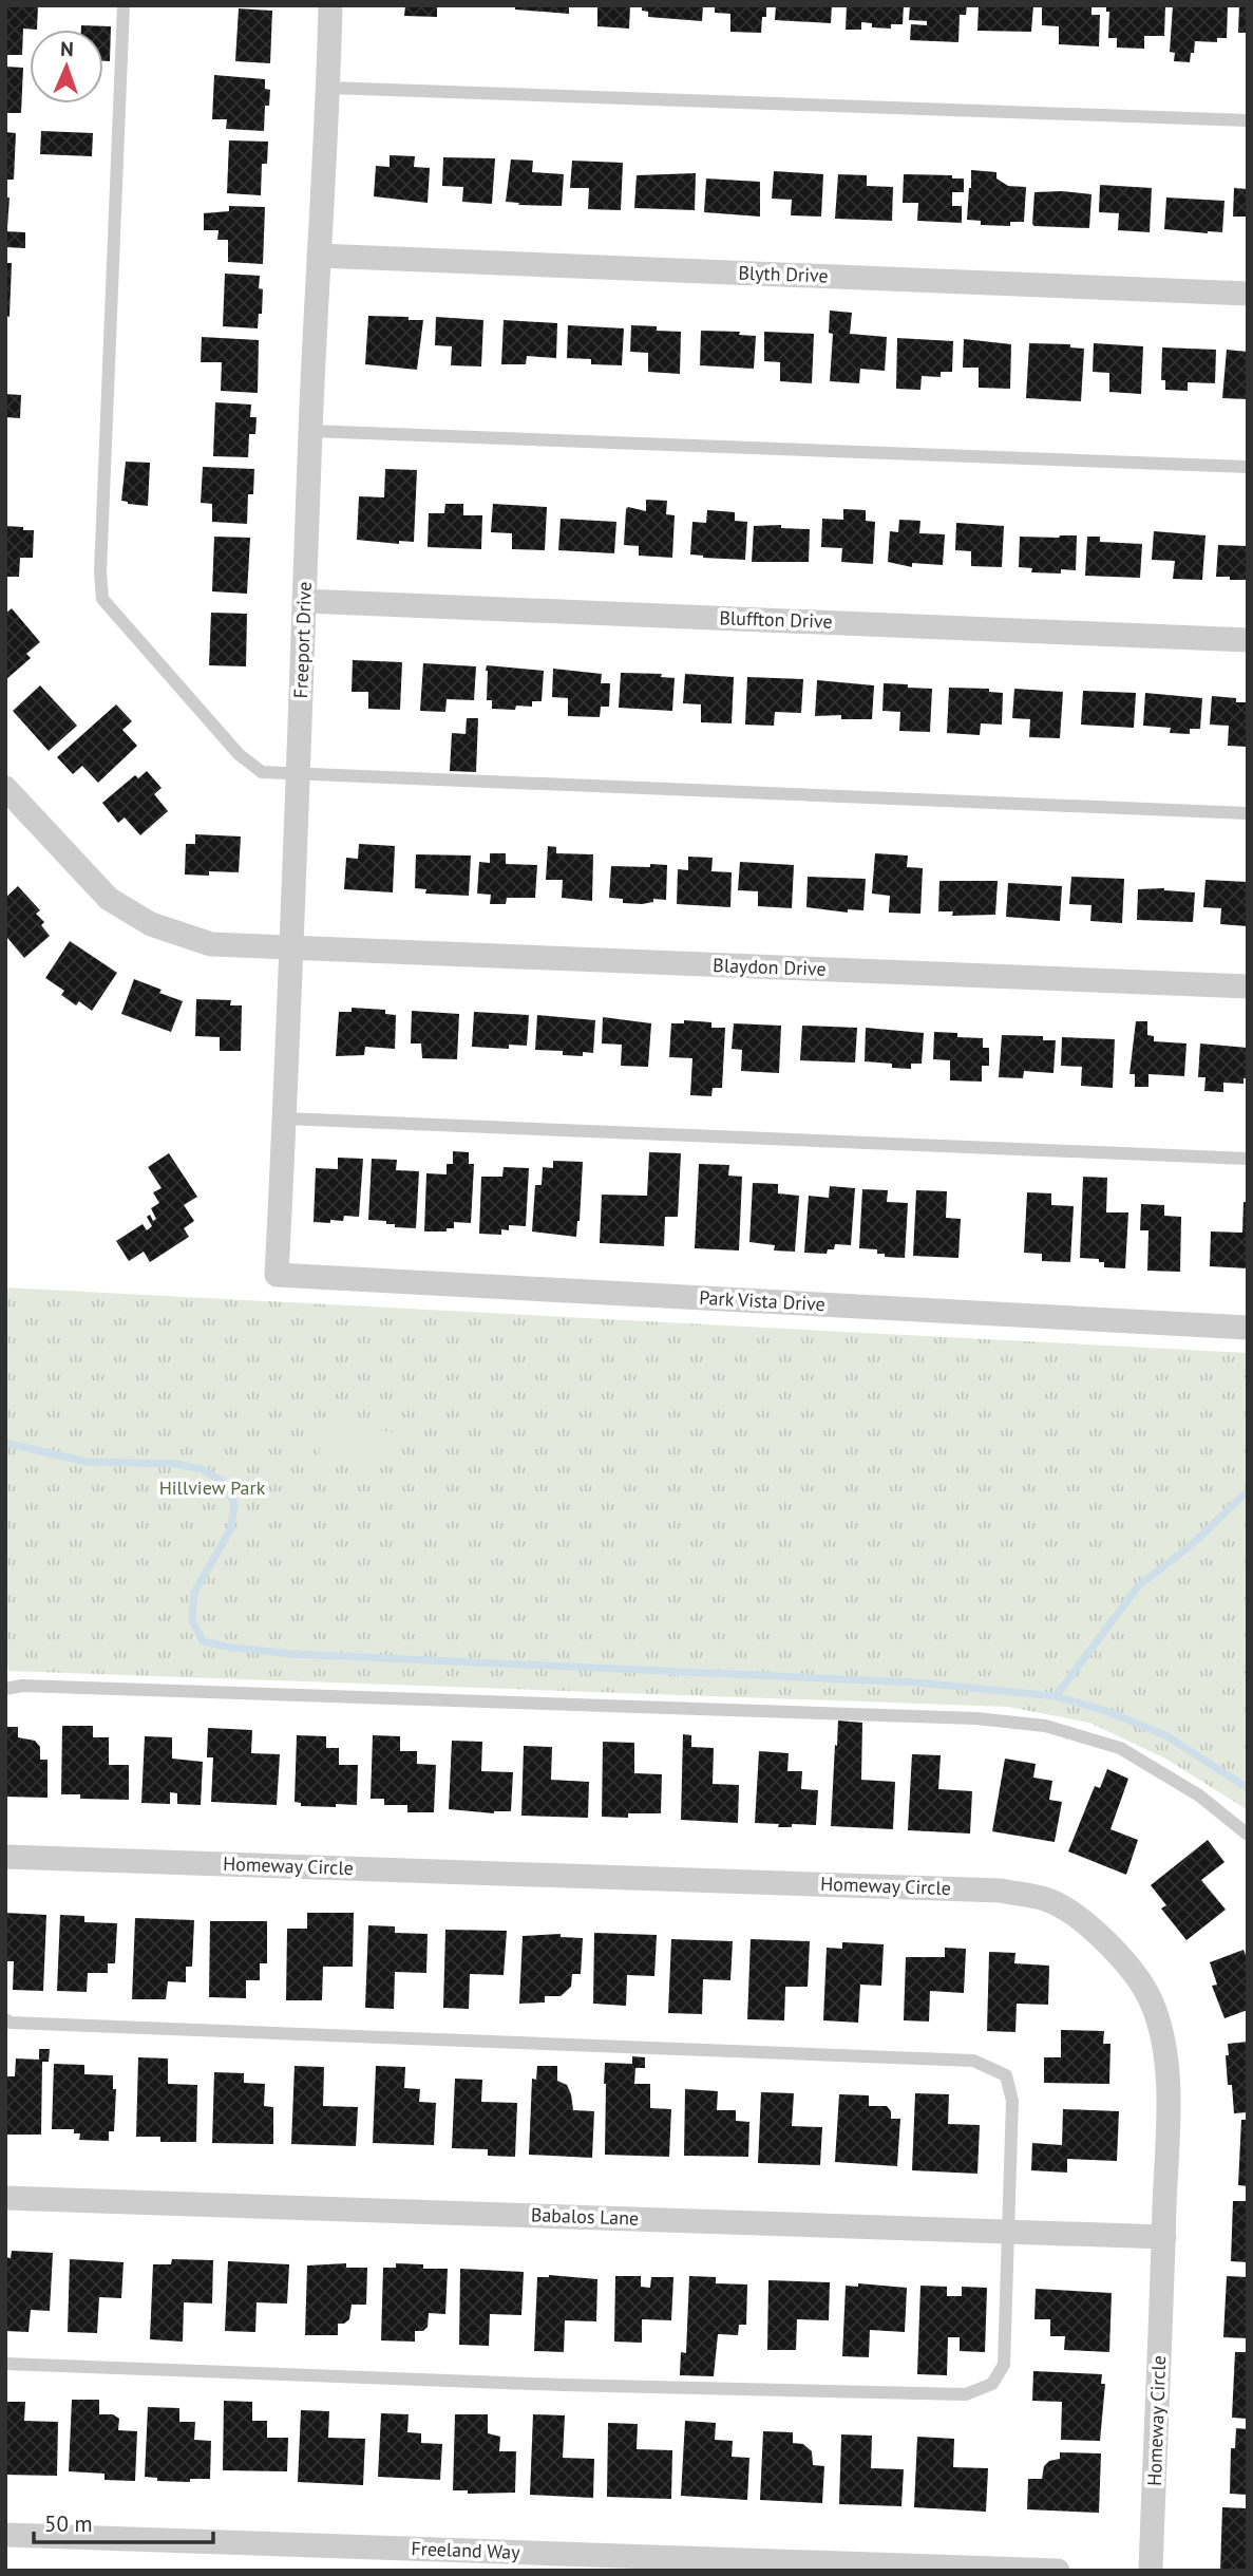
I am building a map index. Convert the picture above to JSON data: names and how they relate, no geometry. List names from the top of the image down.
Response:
{
  "streets": {
    "street": [
      "Blyth Drive",
      "Bluffton Drive",
      "Freeport Drive",
      "Blaydon Drive",
      "Park Vista Drive",
      "Homeway Circle",
      "Babalos Lane",
      "Freeland Way"
    ]
  },
  "crossings": [
    ["Blyth Drive", "Freeport Drive"],
    ["Bluffton Drive", "Freeport Drive"],
    ["Freeport Drive", "Blaydon Drive"],
    ["Freeport Drive", "Park Vista Drive"],
    ["Homeway Circle", "Babalos Lane"]
  ],
  "parks": ["Hillview Park"],
  "scale_bar": "50 m",
  "north": "top"
}
